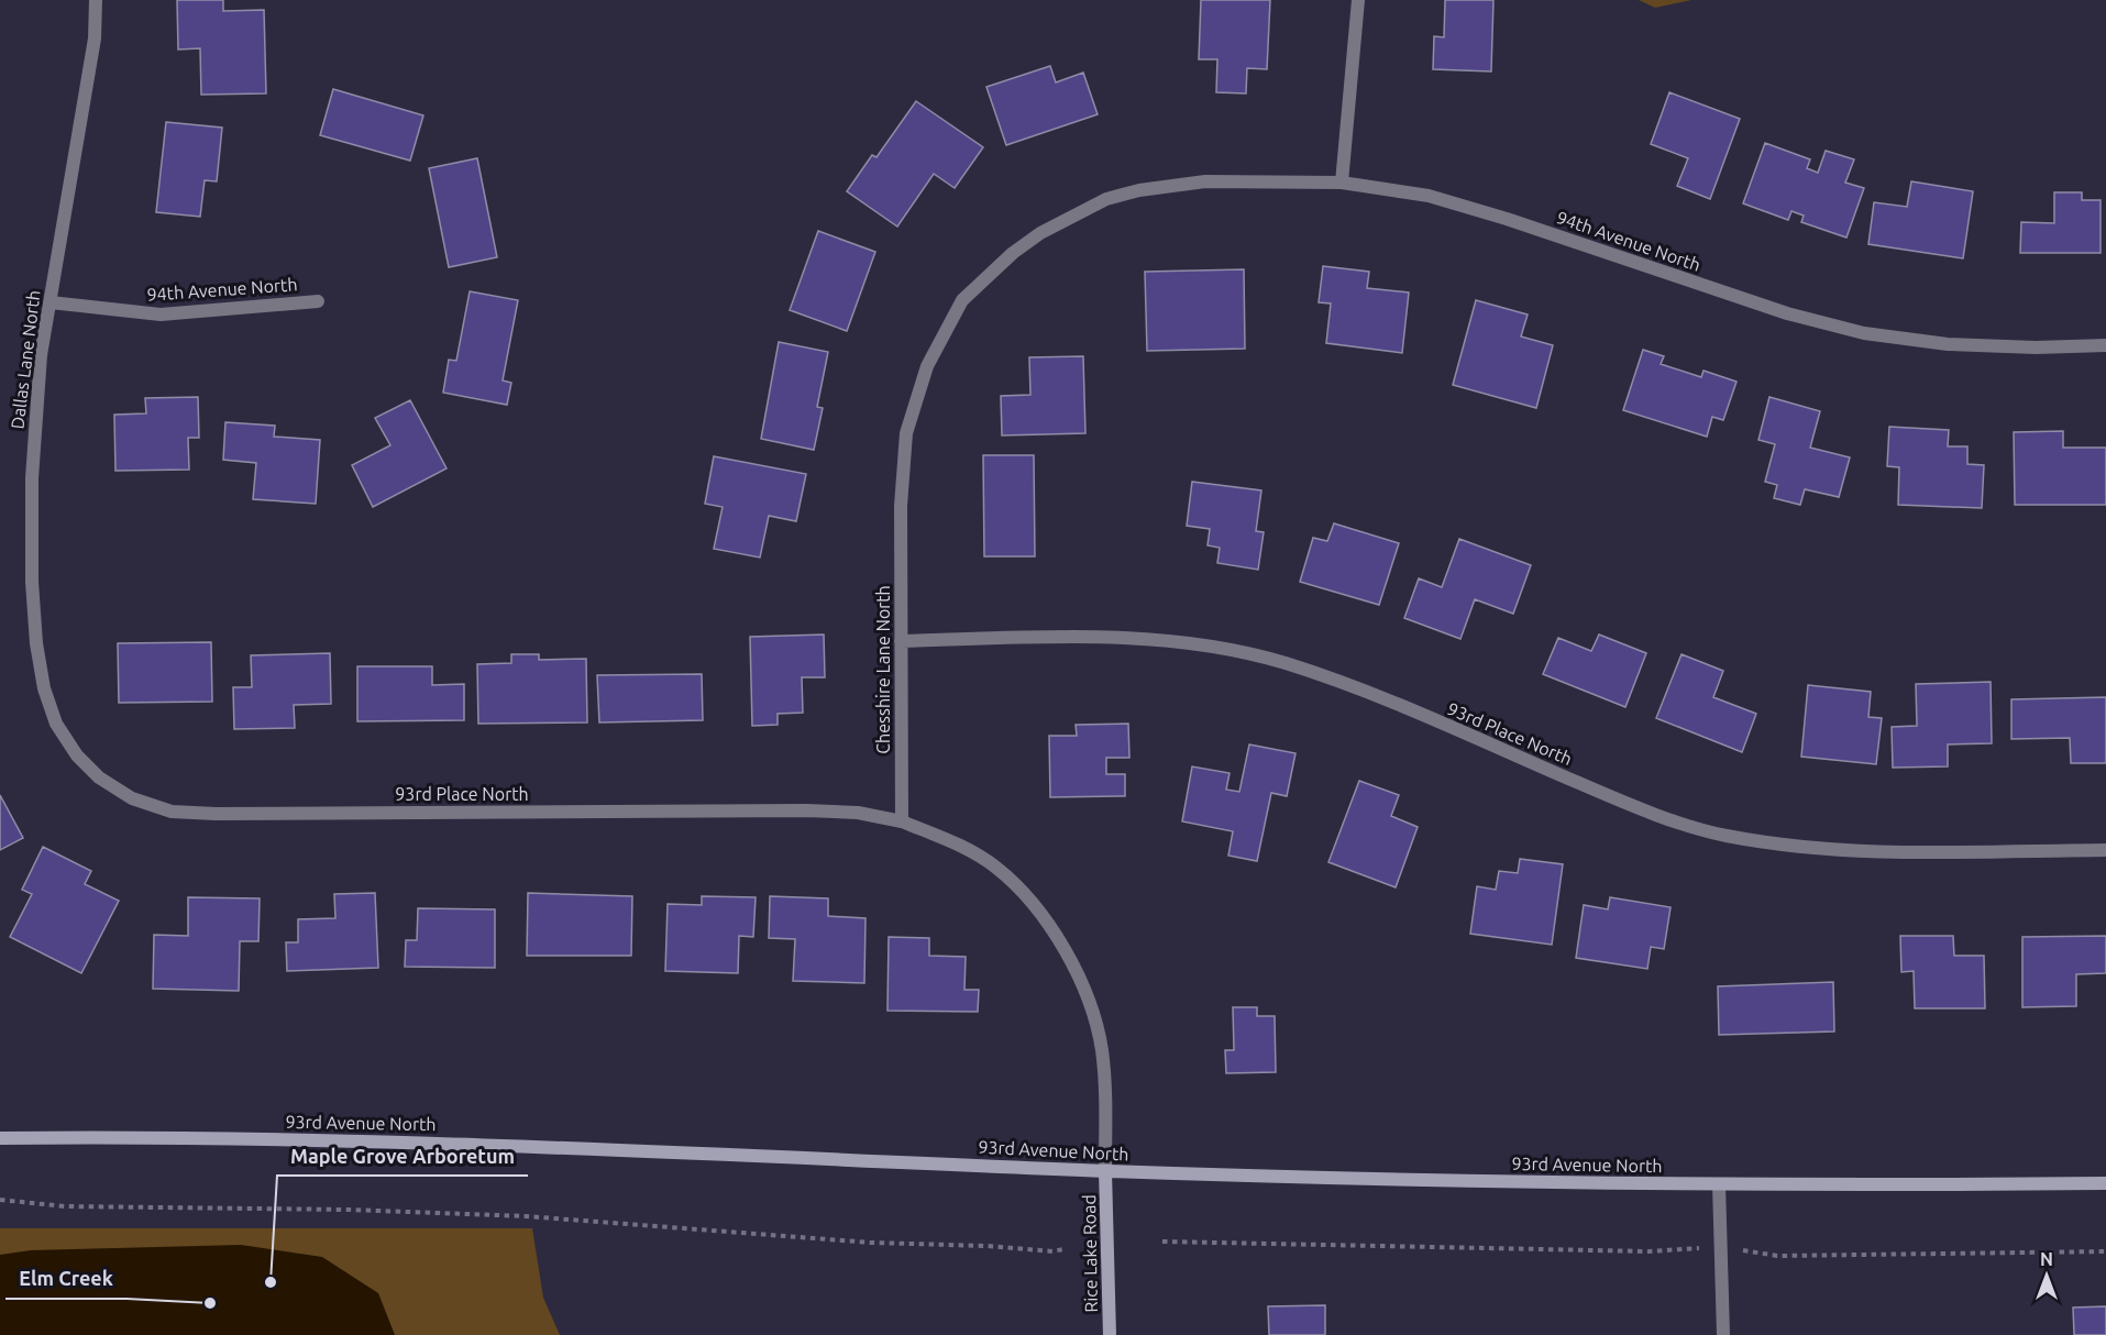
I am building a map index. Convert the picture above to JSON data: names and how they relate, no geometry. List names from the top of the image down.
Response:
{
  "streets": {
    "main road": ["93rd Avenue North", "Rice Lake Road"],
    "street": [
      "94th Avenue North",
      "Dallas Lane North",
      "Chesshire Lane North",
      "93rd Place North"
    ]
  },
  "crossings": [
    ["94th Avenue North", "Dallas Lane North"],
    ["94th Avenue North", "Chesshire Lane North"],
    ["Dallas Lane North", "93rd Place North"],
    ["Chesshire Lane North", "93rd Place North"],
    ["93rd Avenue North", "Rice Lake Road"]
  ],
  "places": ["Maple Grove Arboretum", "Elm Creek"],
  "north": "top"
}
